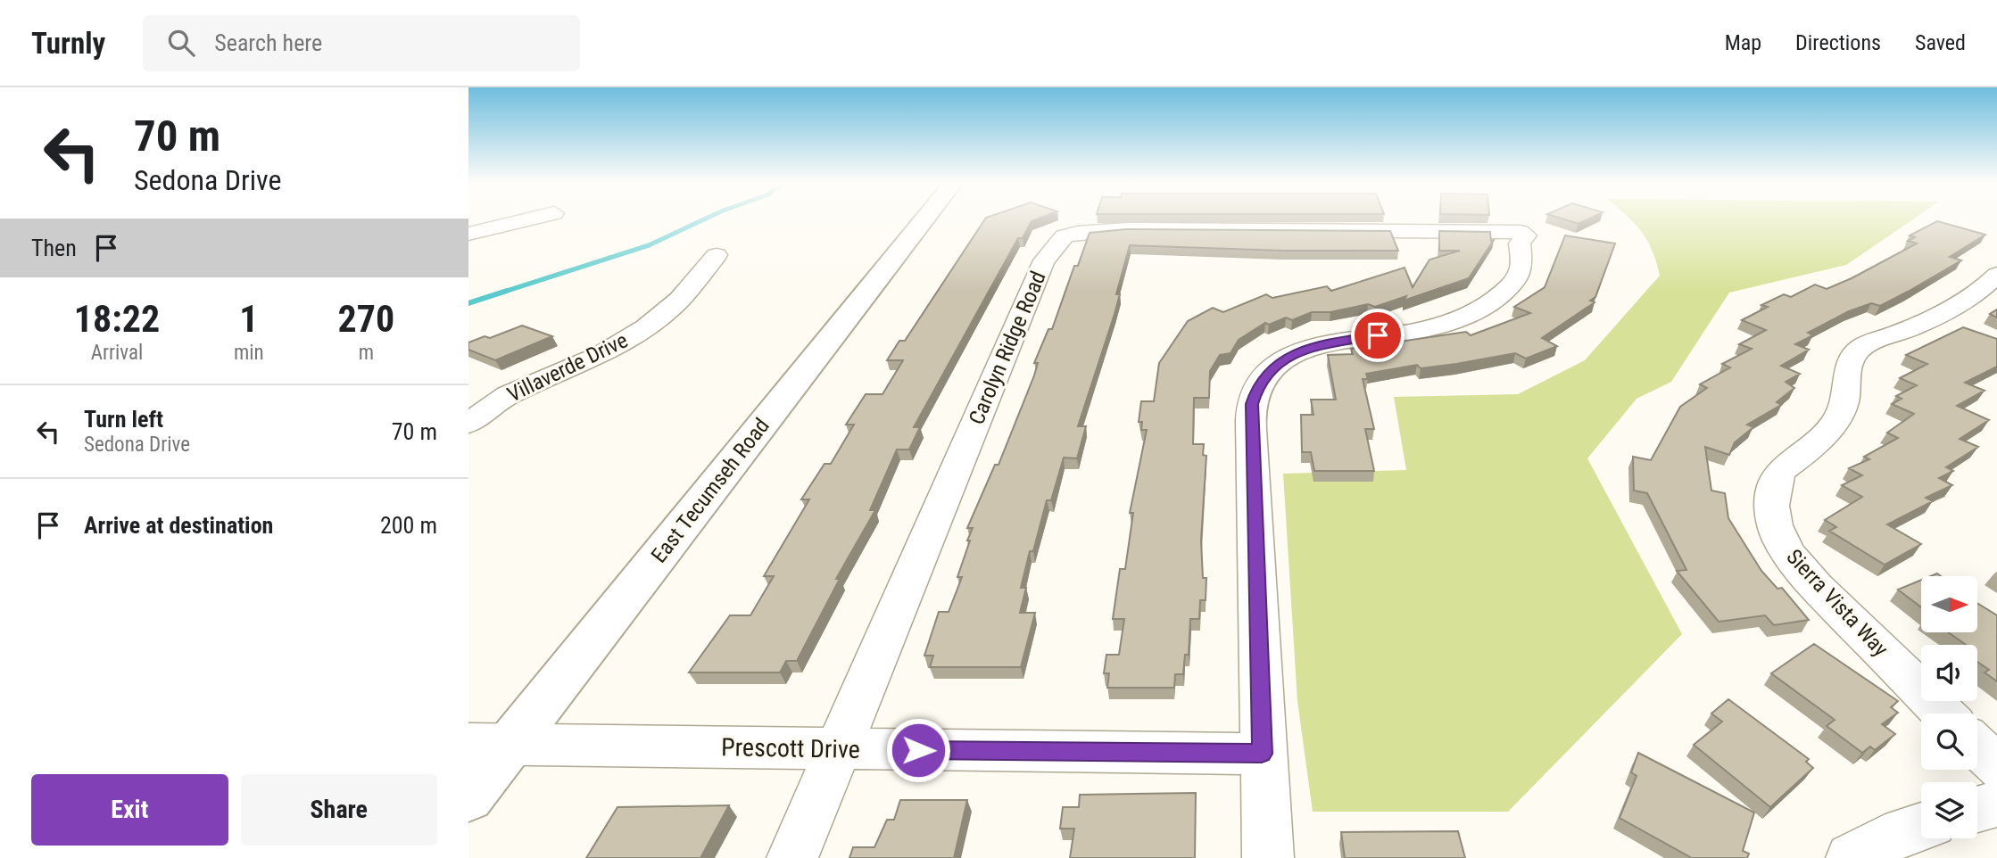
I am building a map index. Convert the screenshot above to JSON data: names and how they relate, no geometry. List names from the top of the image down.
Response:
{
  "streets": {
    "main road": ["East Tecumseh Road"],
    "street": [
      "Carolyn Ridge Road",
      "Villaverde Drive",
      "Sierra Vista Way",
      "Prescott Drive"
    ]
  },
  "crossings": [
    ["Carolyn Ridge Road", "Prescott Drive"],
    ["East Tecumseh Road", "Prescott Drive"]
  ],
  "north": "right",
  "page": {
    "header": "Turnly",
    "search": "Search here",
    "nav": ["Map", "Directions", "Saved"],
    "turn": ["70 m", "Sedona Drive"],
    "then": "Then",
    "eta": [
      "18:22",
      "Arrival",
      "1",
      "min",
      "270",
      "m"
    ],
    "list": [
      {
        "name": "Turn left",
        "note": "Sedona Drive",
        "value": "70 m"
      },
      {
        "name": "Arrive at destination",
        "value": "200 m"
      }
    ],
    "buttons": ["Exit", "Share"]
  }
}
